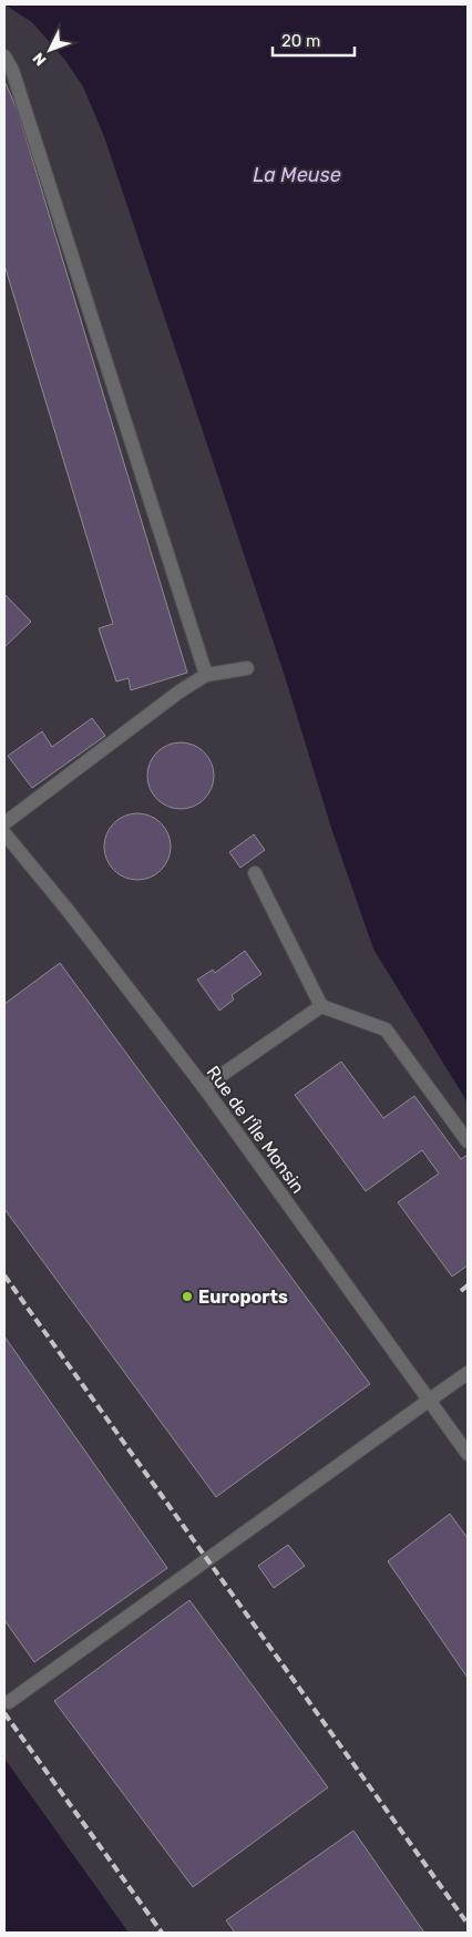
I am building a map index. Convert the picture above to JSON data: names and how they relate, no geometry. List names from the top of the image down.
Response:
{
  "streets": {
    "street": ["Rue de l'Île Monsin"]
  },
  "water": ["La Meuse"],
  "places": ["Euroports"],
  "scale_bar": "20 m",
  "north": "bottom left"
}
